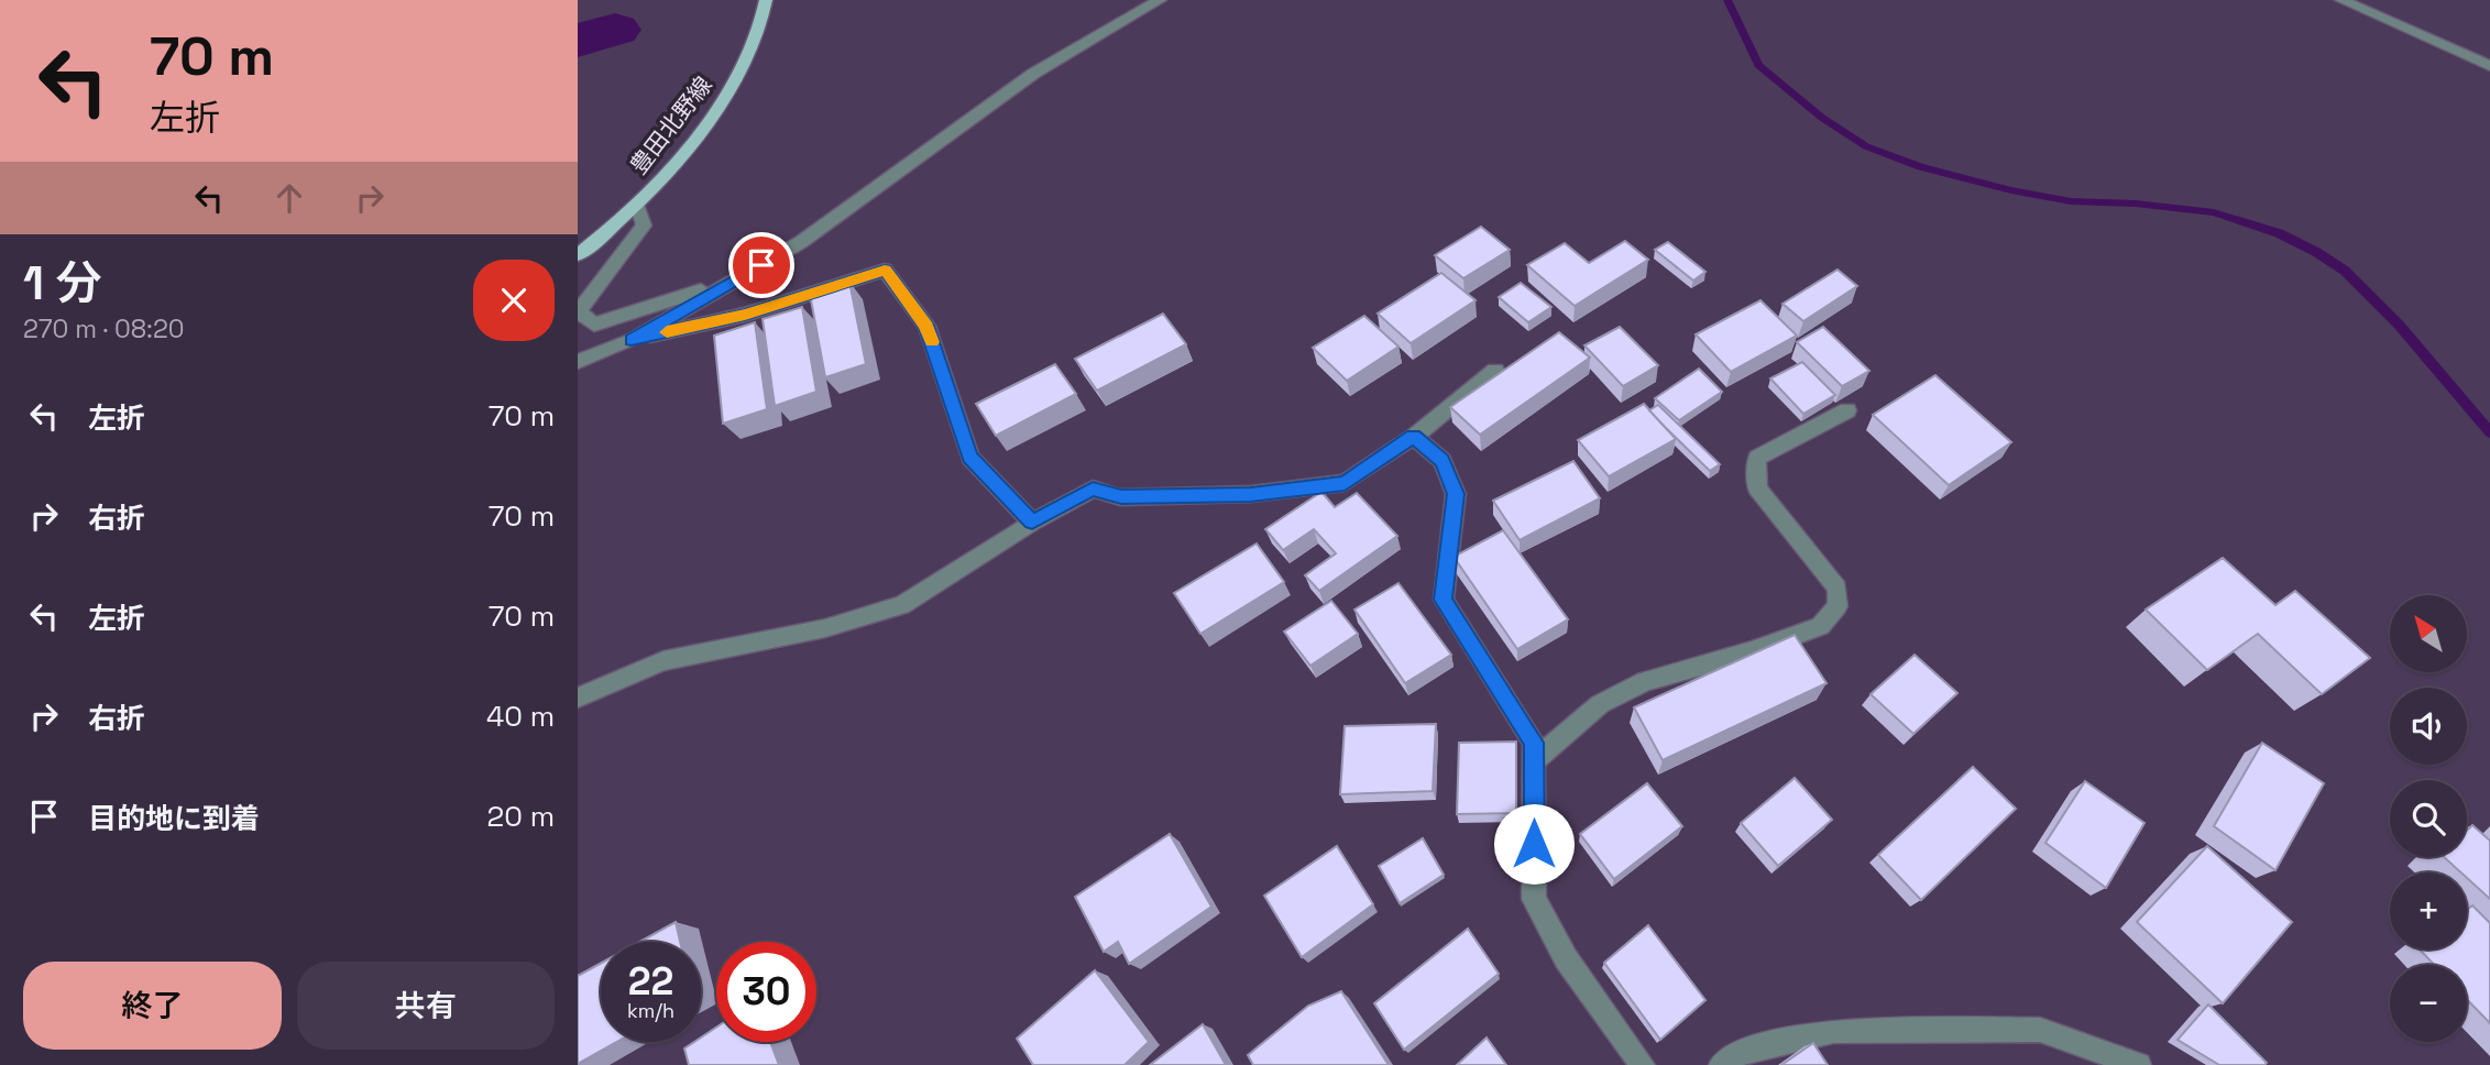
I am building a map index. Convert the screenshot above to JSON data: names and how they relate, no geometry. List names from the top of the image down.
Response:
{
  "streets": {
    "main road": ["豊田北野線"]
  },
  "north": "top left",
  "page": {
    "turn": ["70 m", "左折"],
    "heading": ["1 分", "270 m · 08:20"],
    "list": [
      {
        "name": "左折",
        "value": "70 m"
      },
      {
        "name": "右折",
        "value": "70 m"
      },
      {
        "name": "左折",
        "value": "70 m"
      },
      {
        "name": "右折",
        "value": "40 m"
      },
      {
        "name": "目的地に到着",
        "value": "20 m"
      }
    ],
    "map_buttons": ["+", "−"],
    "speed": "22 km/h",
    "limit": "30",
    "buttons": ["終了", "共有"]
  }
}
